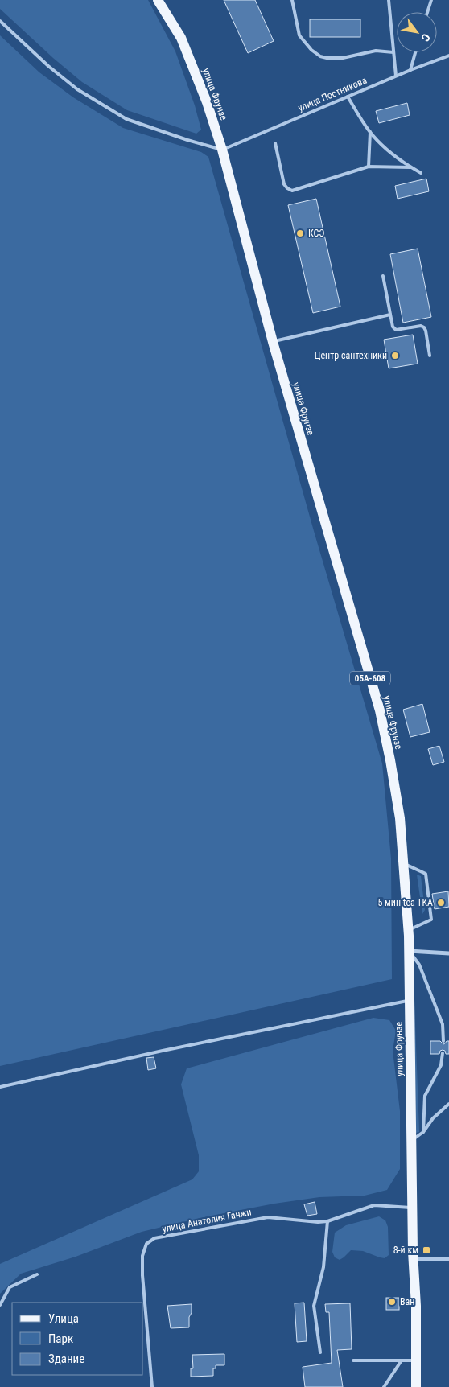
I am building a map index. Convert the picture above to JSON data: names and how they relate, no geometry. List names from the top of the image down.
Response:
{
  "streets": {
    "main road": ["улица Фрунзе", "05А-608"],
    "lane": ["улица Постникова", "улица Анатолия Ганжи"]
  },
  "crossings": [
    ["улица Фрунзе", "улица Постникова"],
    ["улица Фрунзе", "улица Анатолия Ганжи"]
  ],
  "places": {
    "other": [
      "КСЭ",
      "Центр сантехники",
      "5 мин tea TKA",
      "Ван"
    ],
    "transit": ["8-й км"]
  },
  "legend": ["Улица", "Парк", "Здание"],
  "north": "bottom right"
}
